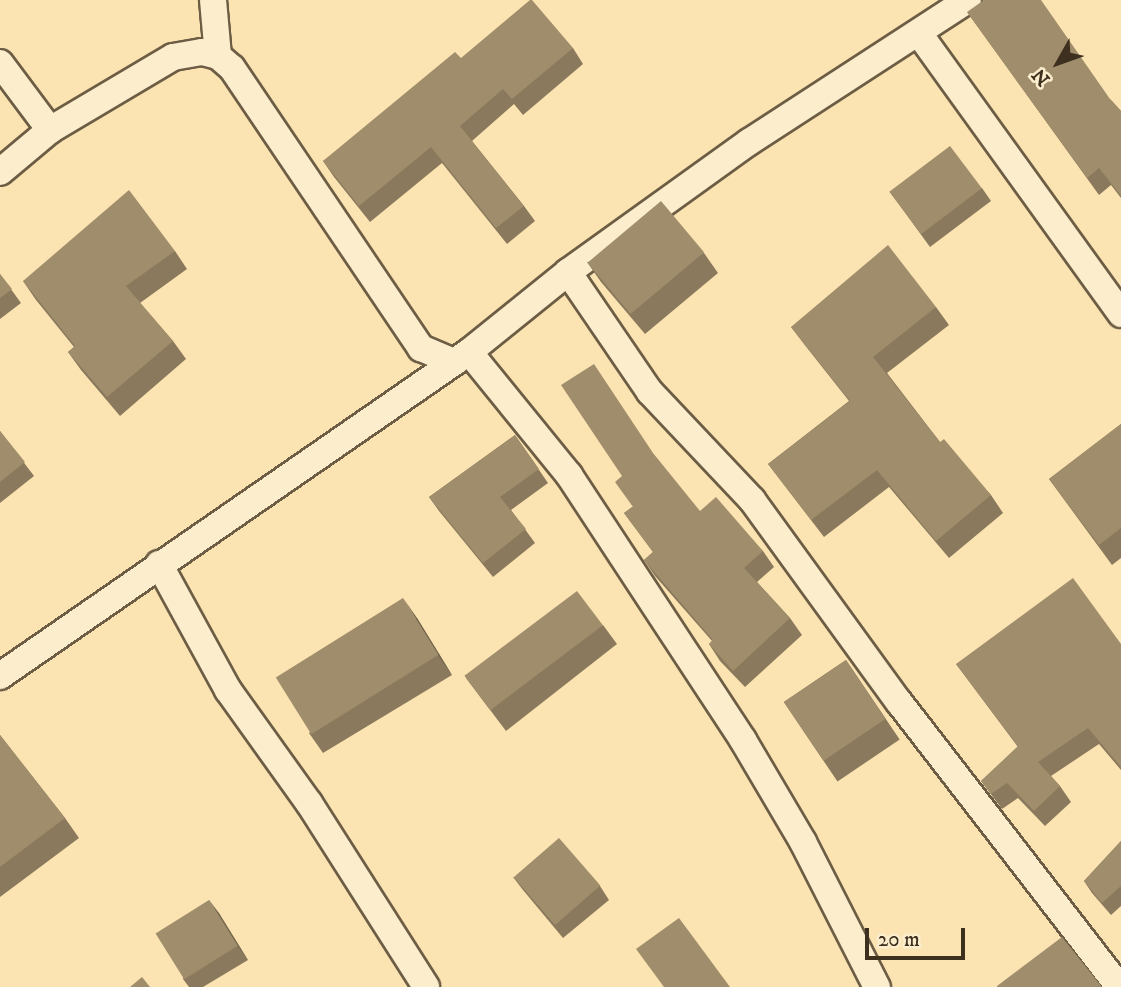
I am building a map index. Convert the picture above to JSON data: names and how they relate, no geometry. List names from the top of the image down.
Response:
{
  "scale_bar": "20 m",
  "north": "bottom left"
}
